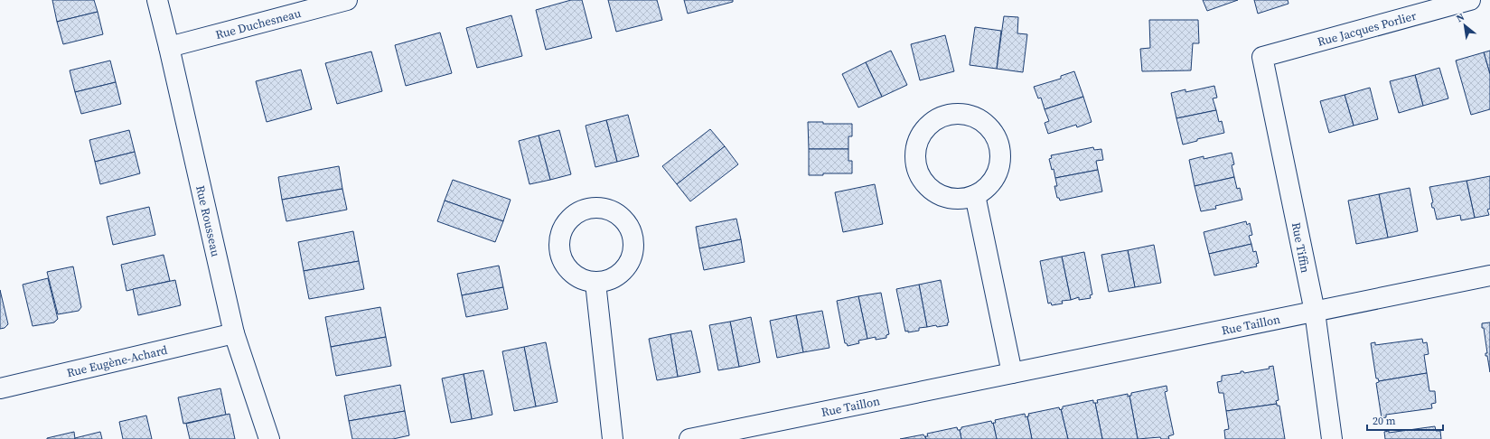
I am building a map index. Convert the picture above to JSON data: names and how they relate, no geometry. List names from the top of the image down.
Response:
{
  "streets": {
    "street": [
      "Rue Duchesneau",
      "Rue Jacques Porlier",
      "Rue Rousseau",
      "Rue Tiffin",
      "Rue Taillon",
      "Rue Eugène-Achard"
    ]
  },
  "crossings": [
    ["Rue Duchesneau", "Rue Rousseau"],
    ["Rue Jacques Porlier", "Rue Tiffin"],
    ["Rue Rousseau", "Rue Eugène-Achard"],
    ["Rue Tiffin", "Rue Taillon"]
  ],
  "scale_bar": "20 m",
  "north": "top left"
}
